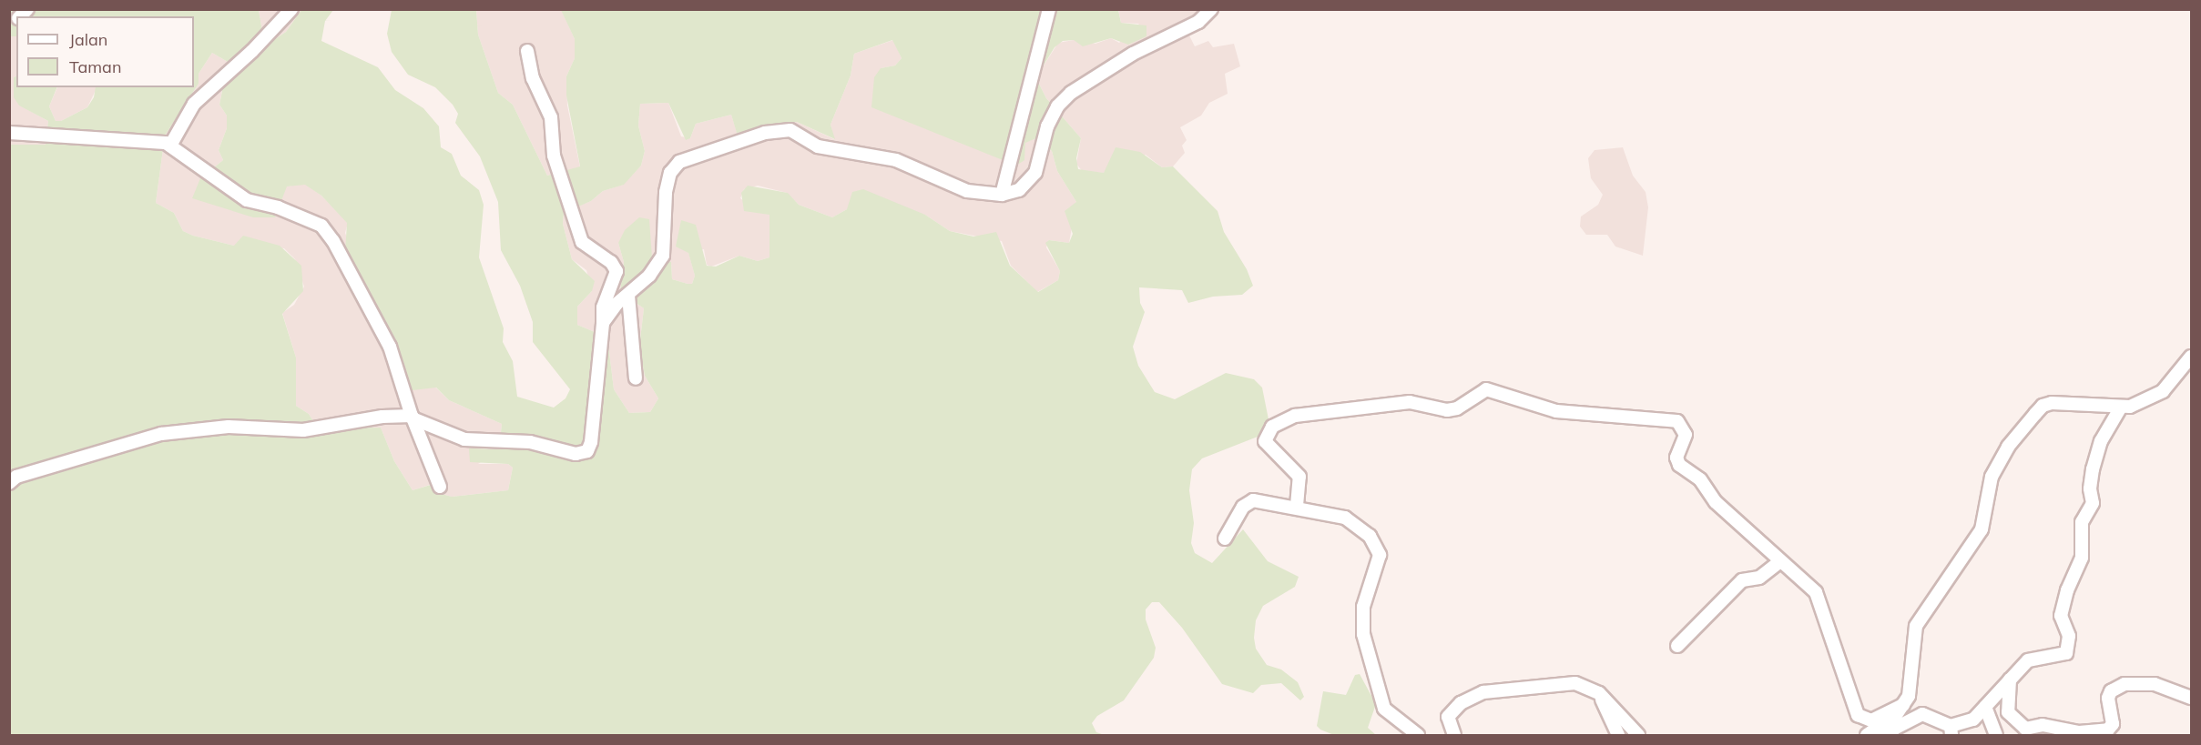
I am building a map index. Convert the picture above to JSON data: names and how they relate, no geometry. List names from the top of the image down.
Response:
{
  "legend": ["Jalan", "Taman"]
}
